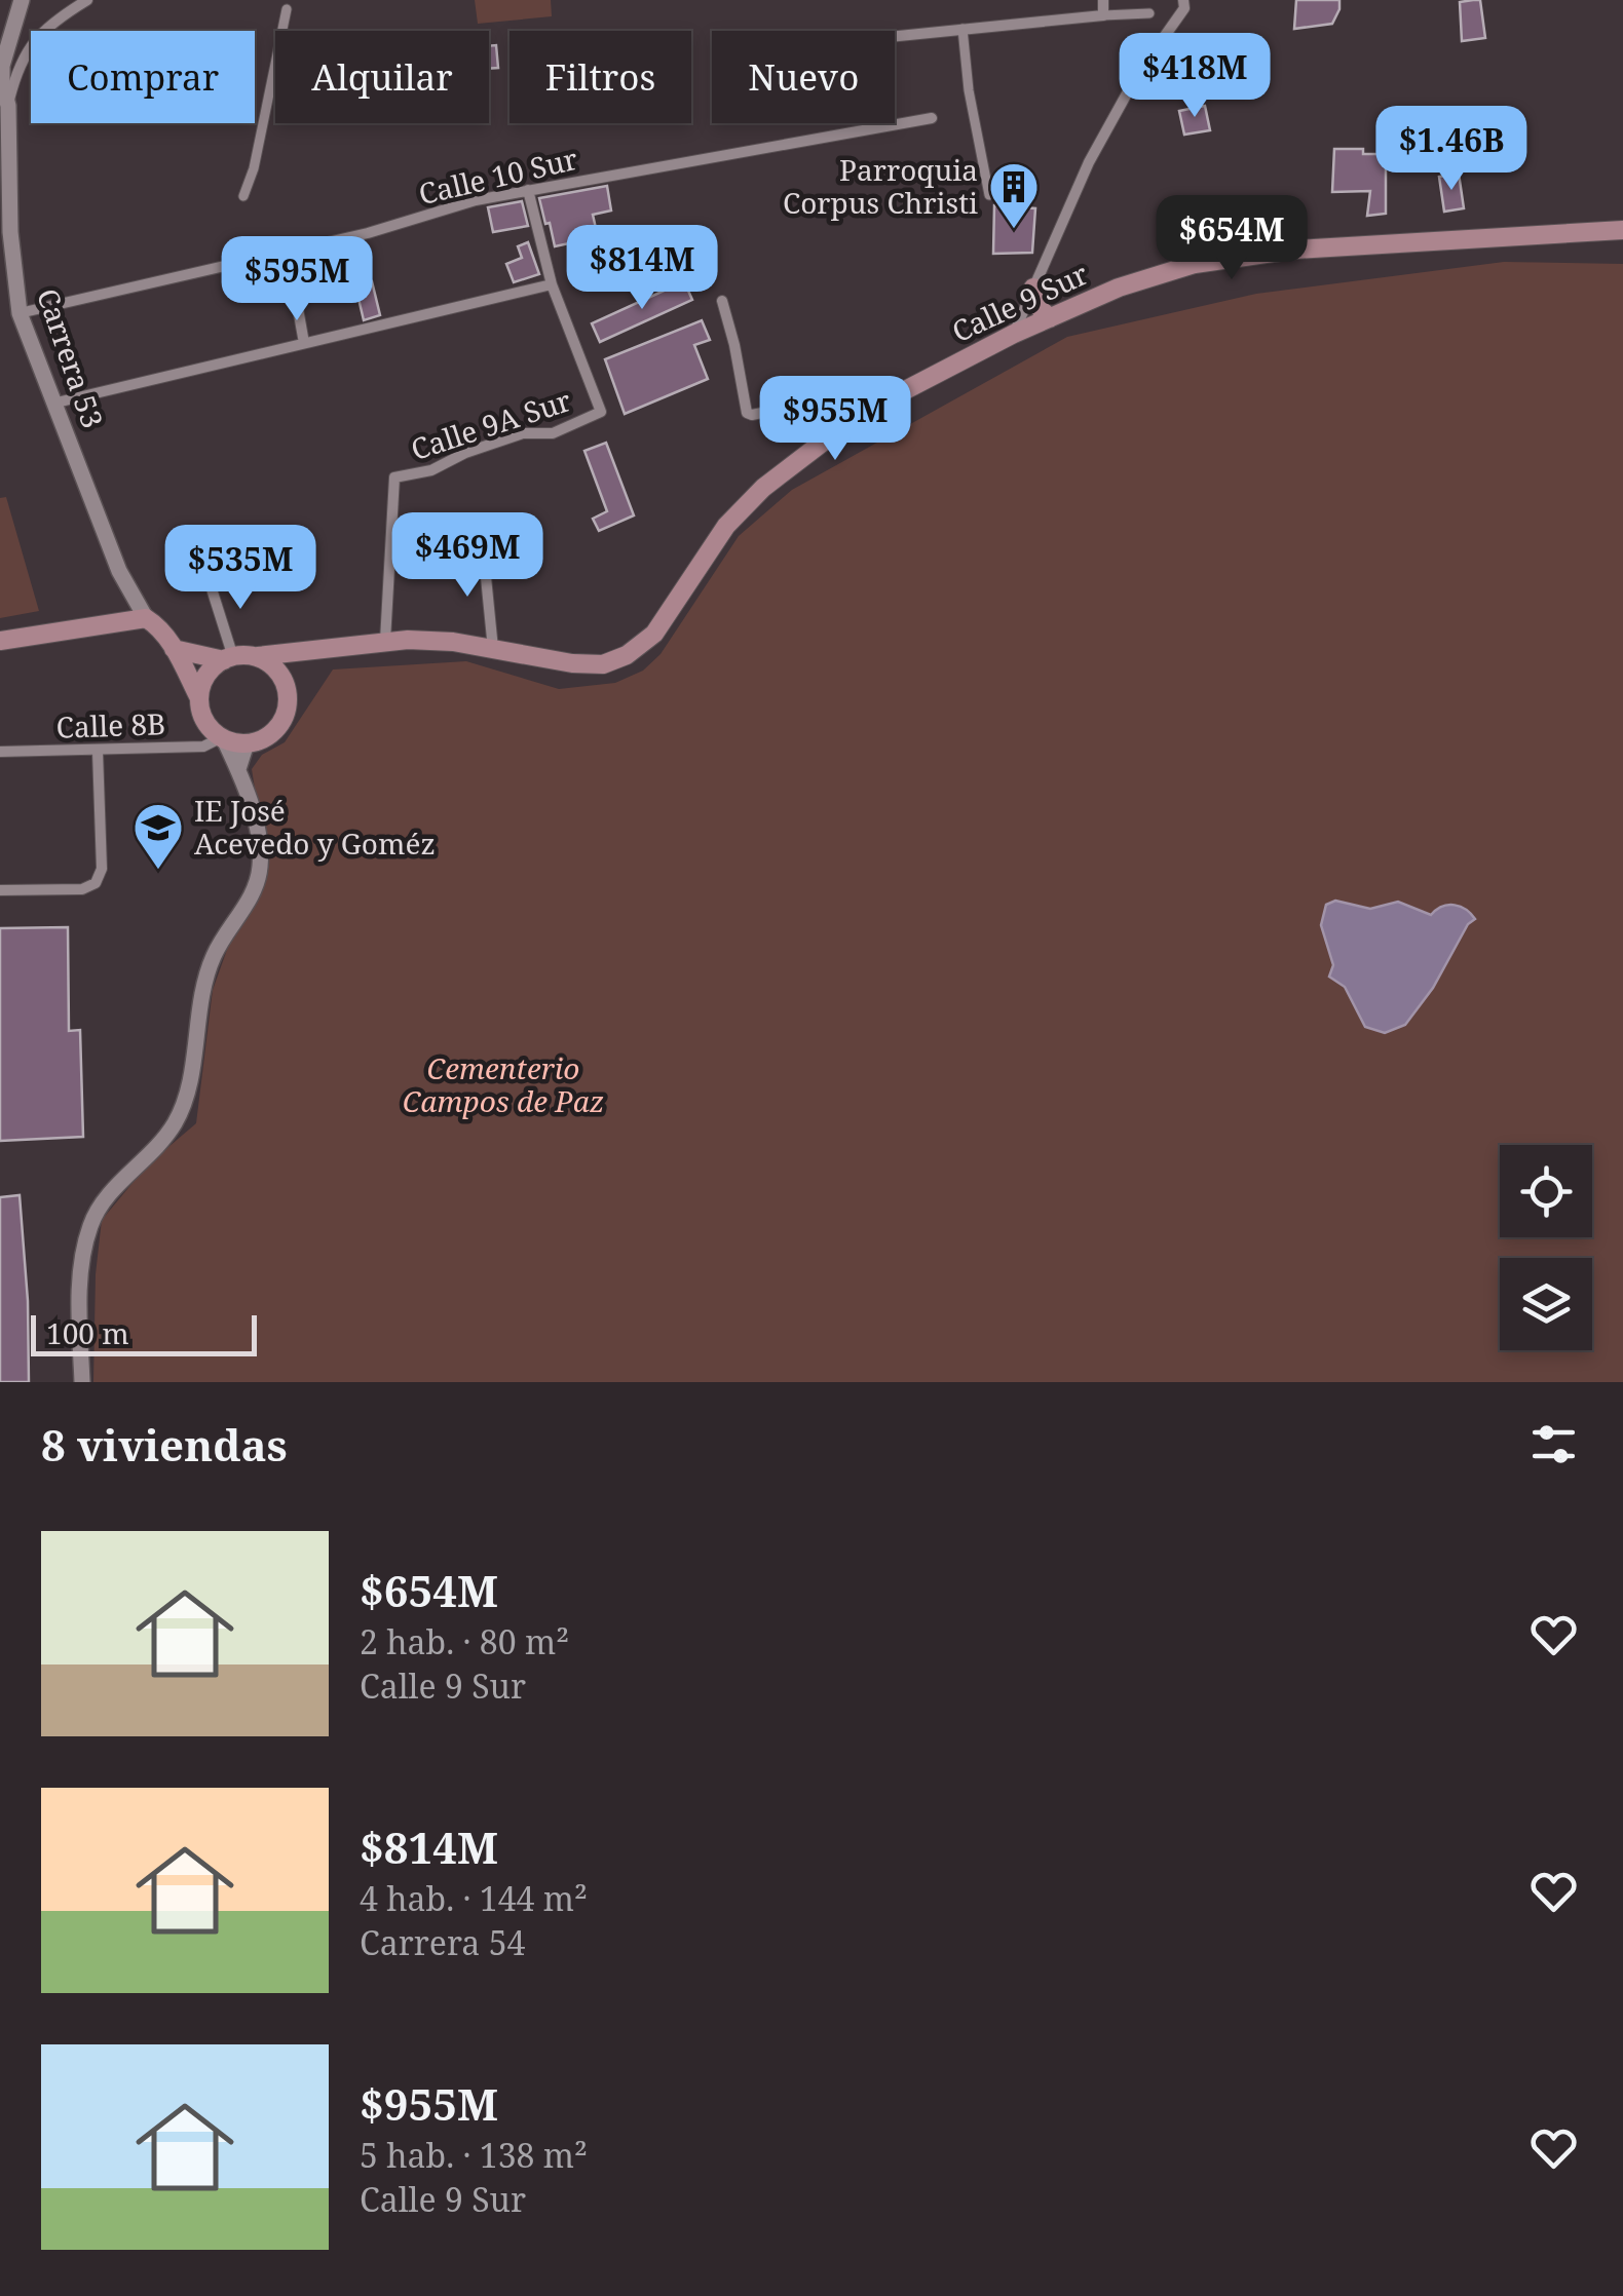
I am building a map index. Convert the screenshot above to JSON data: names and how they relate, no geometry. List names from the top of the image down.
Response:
{
  "streets": {
    "main road": ["Calle 9 Sur", "Carrera 53"],
    "street": ["Calle 10 Sur", "Calle 9A Sur", "Calle 8B"]
  },
  "crossings": [
    ["Calle 10 Sur", "Carrera 53"],
    ["Calle 9 Sur", "Carrera 53"],
    ["Calle 9 Sur", "Calle 9A Sur"],
    ["Calle 9 Sur", "Calle 8B"],
    ["Carrera 53", "Calle 8B"]
  ],
  "parks": ["Cementerio Campos de Paz"],
  "places": {
    "building": ["Parroquia Corpus Christi"],
    "school or university": ["IE José Acevedo y Goméz"]
  },
  "scale_bar": "100 m",
  "page": {
    "chip": [
      "Comprar",
      "Alquilar",
      "Filtros",
      "Nuevo"
    ],
    "price": [
      "$418M",
      "$1.46B",
      "$654M",
      "$814M",
      "$595M",
      "$955M",
      "$469M",
      "$535M"
    ],
    "scale": "100 m",
    "heading": "8 viviendas",
    "list": [
      {
        "name": "$654M",
        "note": "2 hab. · 80 m² · Calle 9 Sur"
      },
      {
        "name": "$814M",
        "note": "4 hab. · 144 m² · Carrera 54"
      },
      {
        "name": "$955M",
        "note": "5 hab. · 138 m² · Calle 9 Sur"
      }
    ]
  }
}
